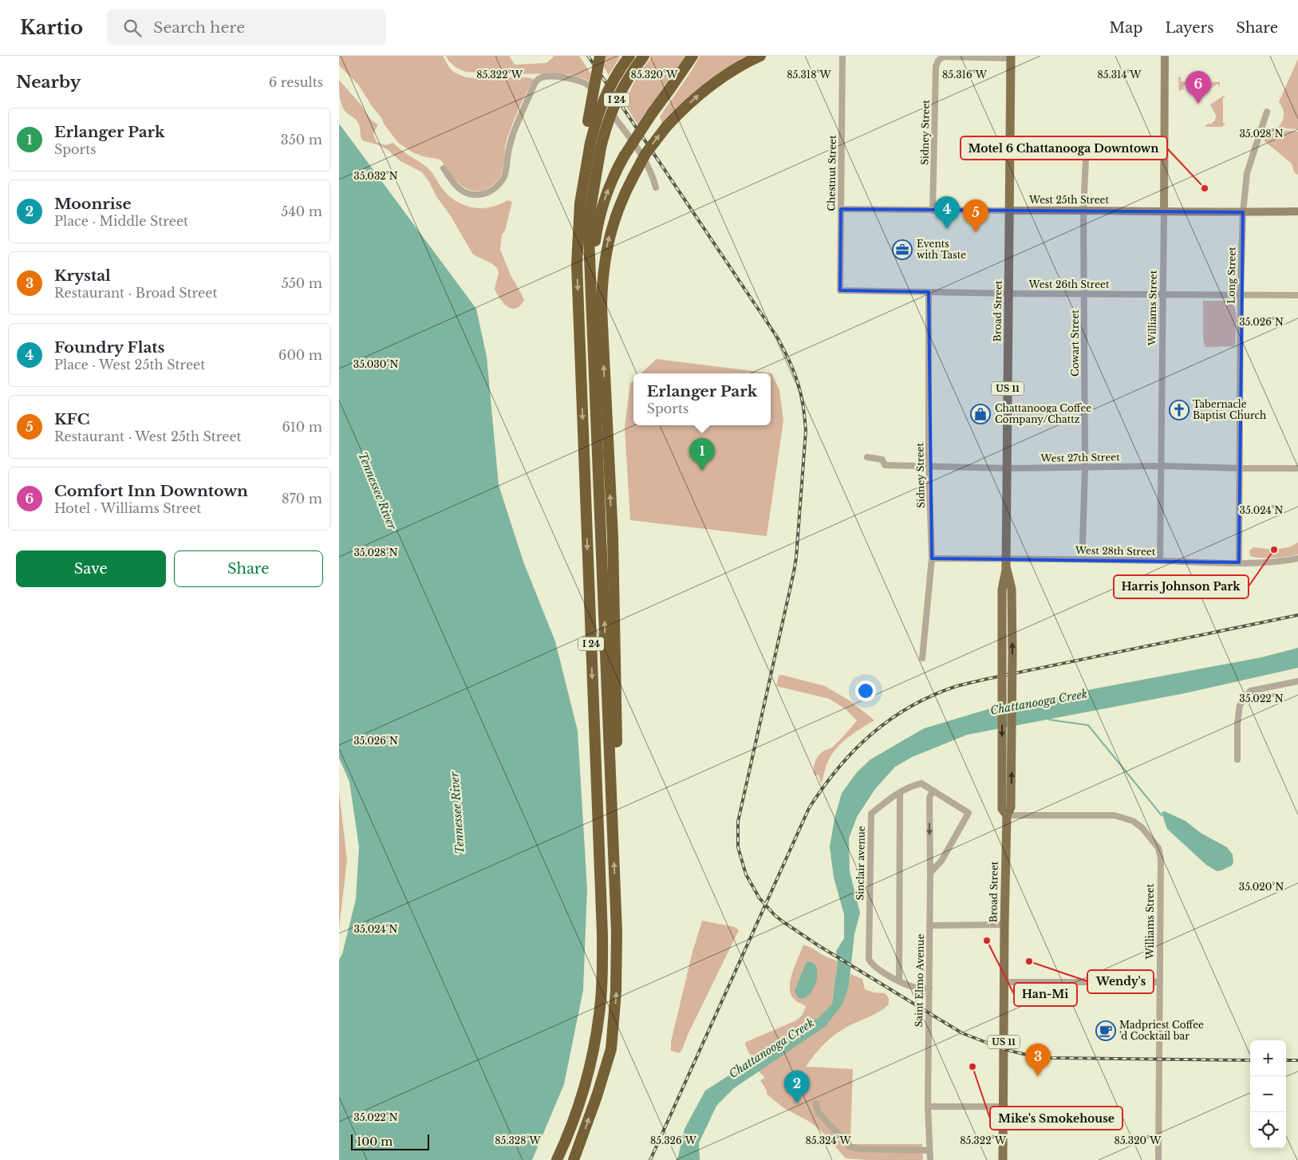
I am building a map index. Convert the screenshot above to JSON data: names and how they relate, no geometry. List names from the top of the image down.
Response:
{
  "streets": {
    "highway": ["I 24"],
    "main road": ["Broad Street", "US 11"],
    "street": [
      "Sidney Street",
      "Chestnut Street",
      "West 25th Street",
      "Long Street",
      "West 26th Street",
      "Williams Street",
      "Cowart Street",
      "West 27th Street",
      "West 28th Street",
      "Sinclair avenue",
      "Saint Elmo Avenue"
    ]
  },
  "crossings": [
    ["Sidney Street", "West 25th Street"],
    ["Sidney Street", "West 26th Street"],
    ["Sidney Street", "Broad Street"],
    ["Sidney Street", "West 27th Street"],
    ["Sidney Street", "West 28th Street"],
    ["Chestnut Street", "West 25th Street"],
    ["Chestnut Street", "West 26th Street"],
    ["West 25th Street", "Long Street"],
    ["West 25th Street", "Williams Street"],
    ["West 25th Street", "Broad Street"],
    ["West 25th Street", "Cowart Street"],
    ["Long Street", "West 26th Street"],
    ["Long Street", "West 27th Street"],
    ["Long Street", "West 28th Street"],
    ["West 26th Street", "Williams Street"],
    ["West 26th Street", "Broad Street"],
    ["West 26th Street", "Cowart Street"],
    ["Williams Street", "Broad Street"],
    ["Williams Street", "West 27th Street"],
    ["Williams Street", "West 28th Street"],
    ["Broad Street", "West 27th Street"],
    ["Broad Street", "West 28th Street"],
    ["Cowart Street", "West 27th Street"],
    ["Sinclair avenue", "Saint Elmo Avenue"]
  ],
  "water": ["Tennessee River", "Chattanooga Creek"],
  "places": {
    "other": [
      "Motel 6 Chattanooga Downtown",
      "Harris Johnson Park",
      "Han-Mi",
      "Wendy's",
      "Mike's Smokehouse"
    ],
    "office": ["Events with Taste"],
    "church": ["Tabernacle Baptist Church"],
    "shop": ["Chattanooga Coffee Company/Chattz"],
    "cafe": ["Madpriest Coffee 'd Cocktail bar"]
  },
  "scale_bar": "100 m",
  "page": {
    "header": "Kartio",
    "search": "Search here",
    "nav": ["Map", "Layers", "Share"],
    "heading": ["Nearby", "6 results"],
    "pins": [
      "6",
      "4",
      "5",
      "1",
      "3",
      "2"
    ],
    "list": [
      {
        "mark": "1",
        "name": "Erlanger Park",
        "note": "Sports",
        "value": "350 m"
      },
      {
        "mark": "2",
        "name": "Moonrise",
        "note": "Place · Middle Street",
        "value": "540 m"
      },
      {
        "mark": "3",
        "name": "Krystal",
        "note": "Restaurant · Broad Street",
        "value": "550 m"
      },
      {
        "mark": "4",
        "name": "Foundry Flats",
        "note": "Place · West 25th Street",
        "value": "600 m"
      },
      {
        "mark": "5",
        "name": "KFC",
        "note": "Restaurant · West 25th Street",
        "value": "610 m"
      },
      {
        "mark": "6",
        "name": "Comfort Inn Downtown",
        "note": "Hotel · Williams Street",
        "value": "870 m"
      }
    ],
    "popup": ["Erlanger Park", "Sports"],
    "buttons": ["Save", "Share"],
    "map_buttons": ["+", "−"],
    "scale": "100 m"
  },
  "coordinates": [
    "85.322°W",
    "85.320°W",
    "85.318°W",
    "85.316°W",
    "85.314°W",
    "35.028°N",
    "35.032°N",
    "35.026°N",
    "35.030°N",
    "35.024°N",
    "35.022°N",
    "35.020°N",
    "85.328°W",
    "85.326°W",
    "85.324°W"
  ]
}
